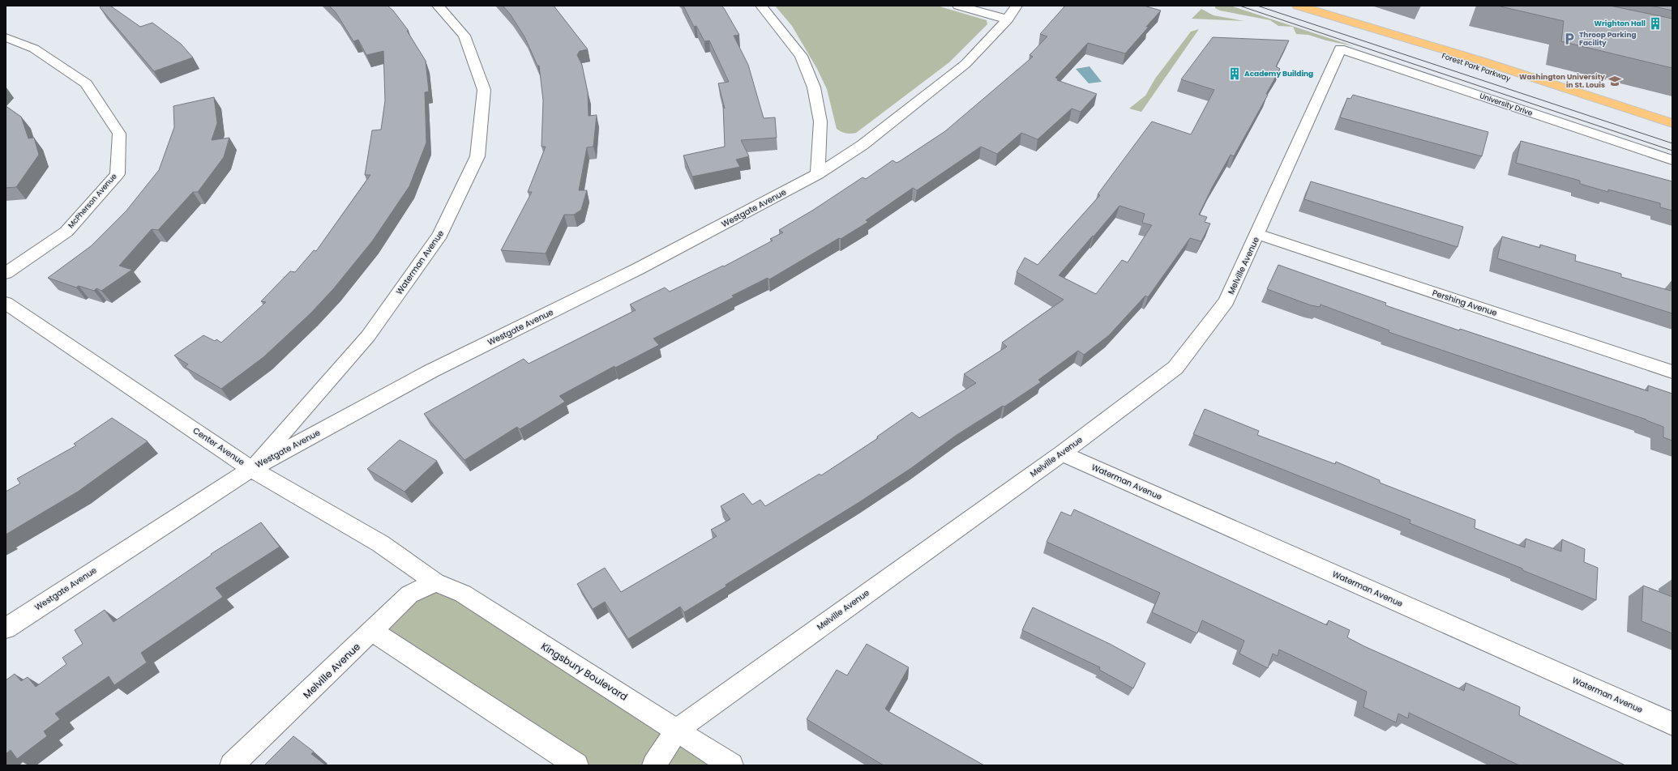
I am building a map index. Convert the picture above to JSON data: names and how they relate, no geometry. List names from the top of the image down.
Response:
{
  "streets": {
    "main road": ["Forest Park Parkway"],
    "street": [
      "University Drive",
      "McPherson Avenue",
      "Westgate Avenue",
      "Waterman Avenue",
      "Melville Avenue",
      "Pershing Avenue",
      "Center Avenue",
      "Kingsbury Boulevard"
    ]
  },
  "crossings": [
    ["University Drive", "Melville Avenue"],
    ["Westgate Avenue", "Waterman Avenue"],
    ["Westgate Avenue", "Center Avenue"],
    ["Waterman Avenue", "Melville Avenue"],
    ["Waterman Avenue", "Center Avenue"],
    ["Melville Avenue", "Pershing Avenue"],
    ["Melville Avenue", "Center Avenue"],
    ["Melville Avenue", "Kingsbury Boulevard"],
    ["Center Avenue", "Kingsbury Boulevard"]
  ],
  "places": {
    "building": ["Wrighton Hall", "Academy Building"],
    "parking": ["Throop Parking Facility"],
    "school or university": ["Washington University in St. Louis"]
  }
}
